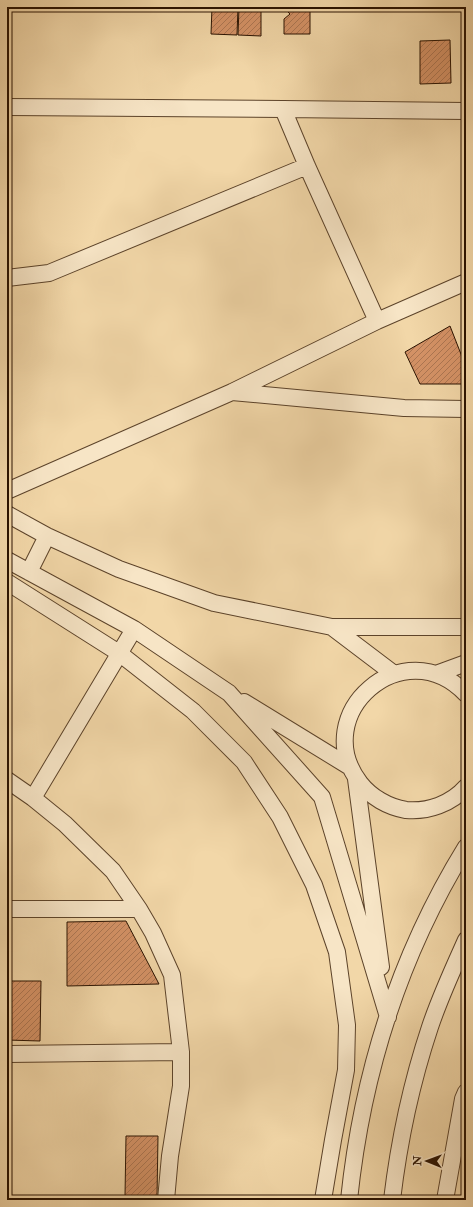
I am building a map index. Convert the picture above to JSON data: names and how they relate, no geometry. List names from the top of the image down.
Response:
{
  "north": "left"
}
